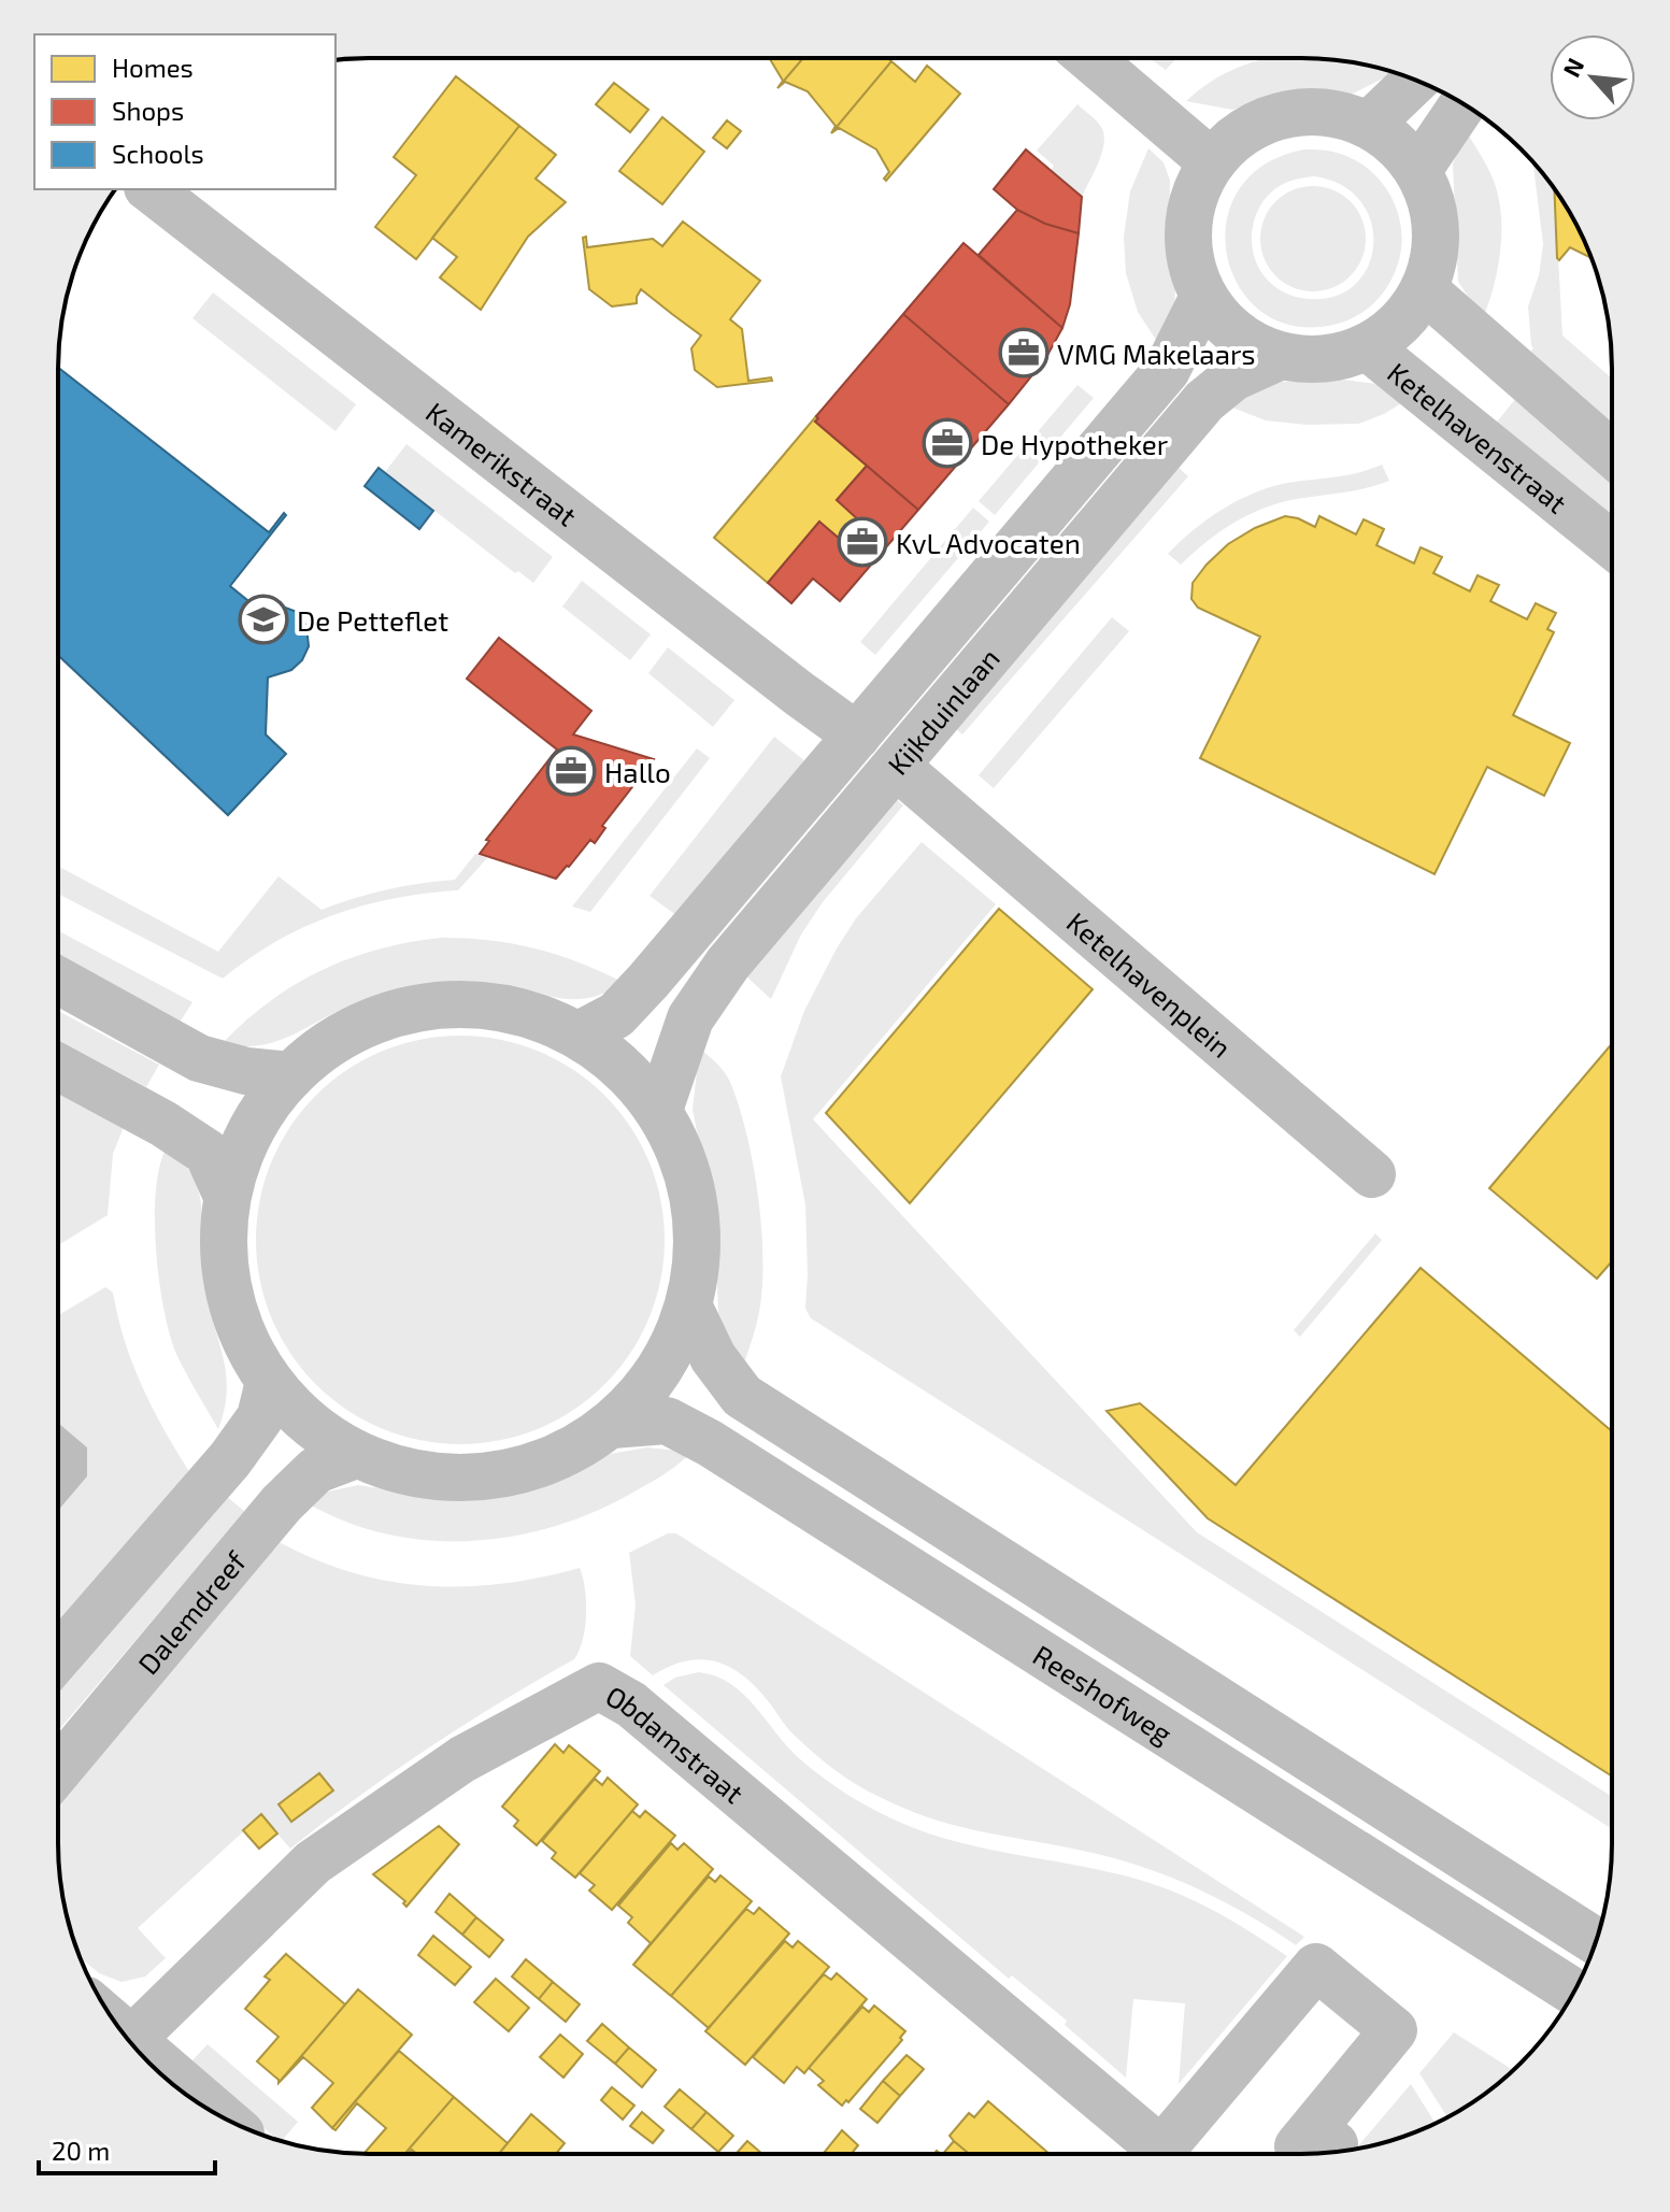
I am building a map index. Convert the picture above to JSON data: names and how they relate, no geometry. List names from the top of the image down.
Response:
{
  "streets": {
    "street": [
      "Ketelhavenstraat",
      "Kamerikstraat",
      "Kijkduinlaan",
      "Ketelhavenplein",
      "Dalemdreef",
      "Reeshofweg",
      "Obdamstraat"
    ]
  },
  "crossings": [
    ["Ketelhavenstraat", "Kijkduinlaan"],
    ["Kamerikstraat", "Kijkduinlaan"],
    ["Kijkduinlaan", "Ketelhavenplein"]
  ],
  "places": {
    "office": [
      "VMG Makelaars",
      "De Hypotheker",
      "KvL Advocaten",
      "Hallo"
    ],
    "school or university": ["De Petteflet"]
  },
  "legend": ["Homes", "Shops", "Schools"],
  "scale_bar": "20 m",
  "north": "top left"
}
